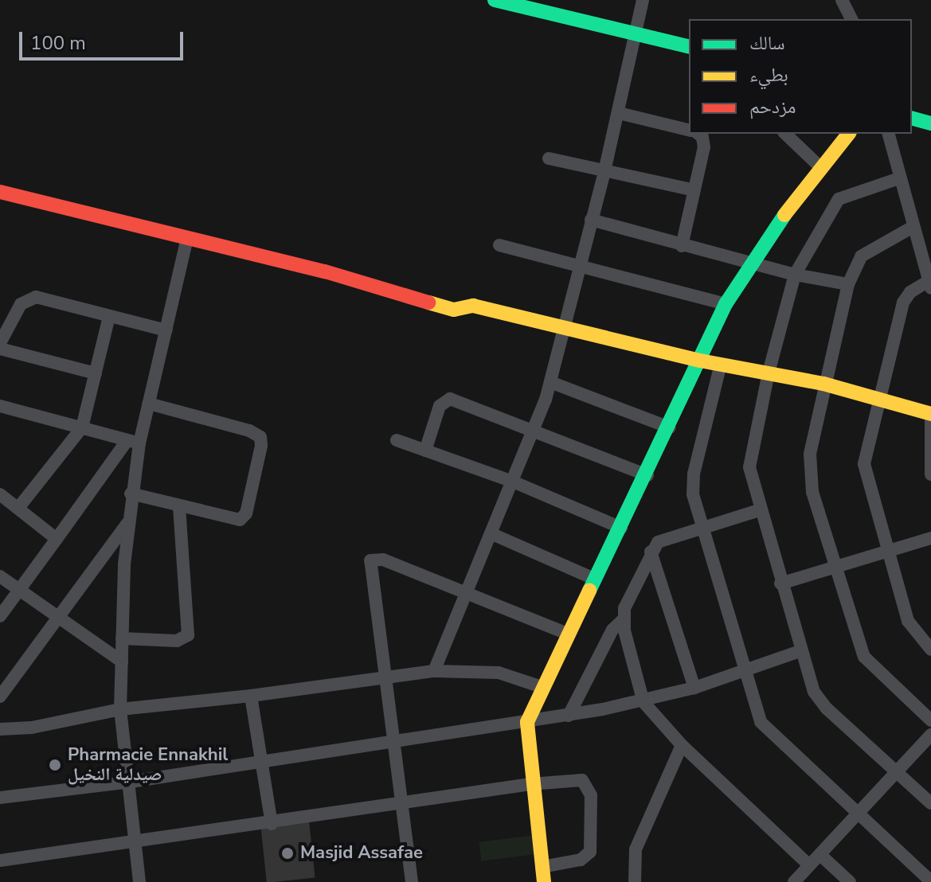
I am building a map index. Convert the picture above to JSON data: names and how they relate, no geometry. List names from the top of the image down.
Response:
{
  "places": ["Pharmacie Ennakhil صيدلية النخيل", "Masjid Assafae"],
  "legend": ["سالك", "بطيء", "مزدحم"],
  "scale_bar": "100 m"
}
